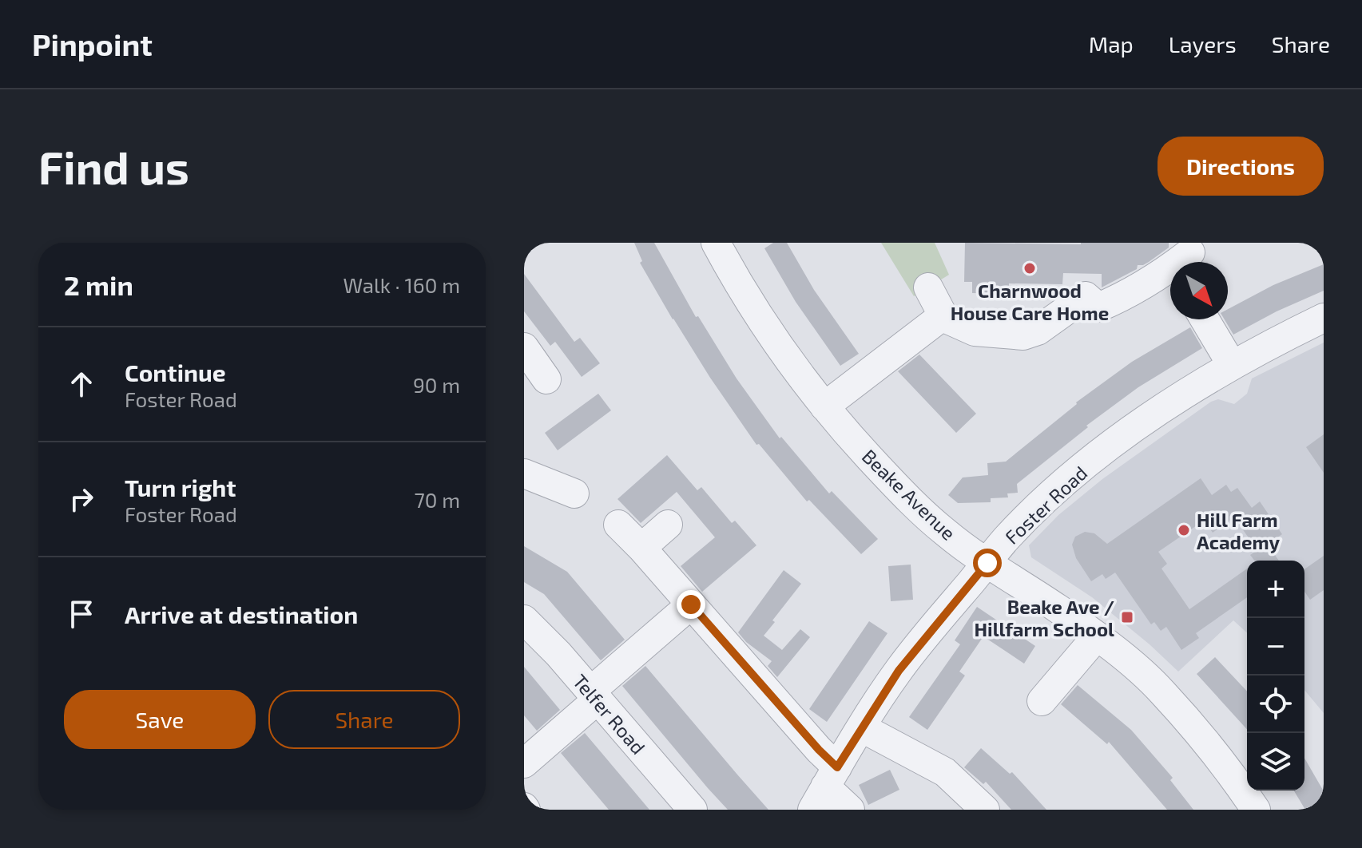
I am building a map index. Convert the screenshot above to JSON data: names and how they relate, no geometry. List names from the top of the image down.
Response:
{
  "streets": {
    "street": ["Beake Avenue", "Foster Road", "Telfer Road"]
  },
  "crossings": [
    ["Beake Avenue", "Foster Road"]
  ],
  "places": {
    "other": ["Charnwood House Care Home", "Hill Farm Academy"],
    "transit": ["Beake Ave / Hillfarm School"]
  },
  "north": "bottom right",
  "page": {
    "header": "Pinpoint",
    "nav": ["Map", "Layers", "Share"],
    "buttons": [
      "Directions",
      ["Save", "Share"]
    ],
    "title": "Find us",
    "heading": ["2 min", "Walk · 160 m"],
    "list": [
      ["Continue", "Foster Road", "90 m"],
      ["Turn right", "Foster Road", "70 m"],
      "Arrive at destination"
    ],
    "map_buttons": ["+", "−"]
  }
}
